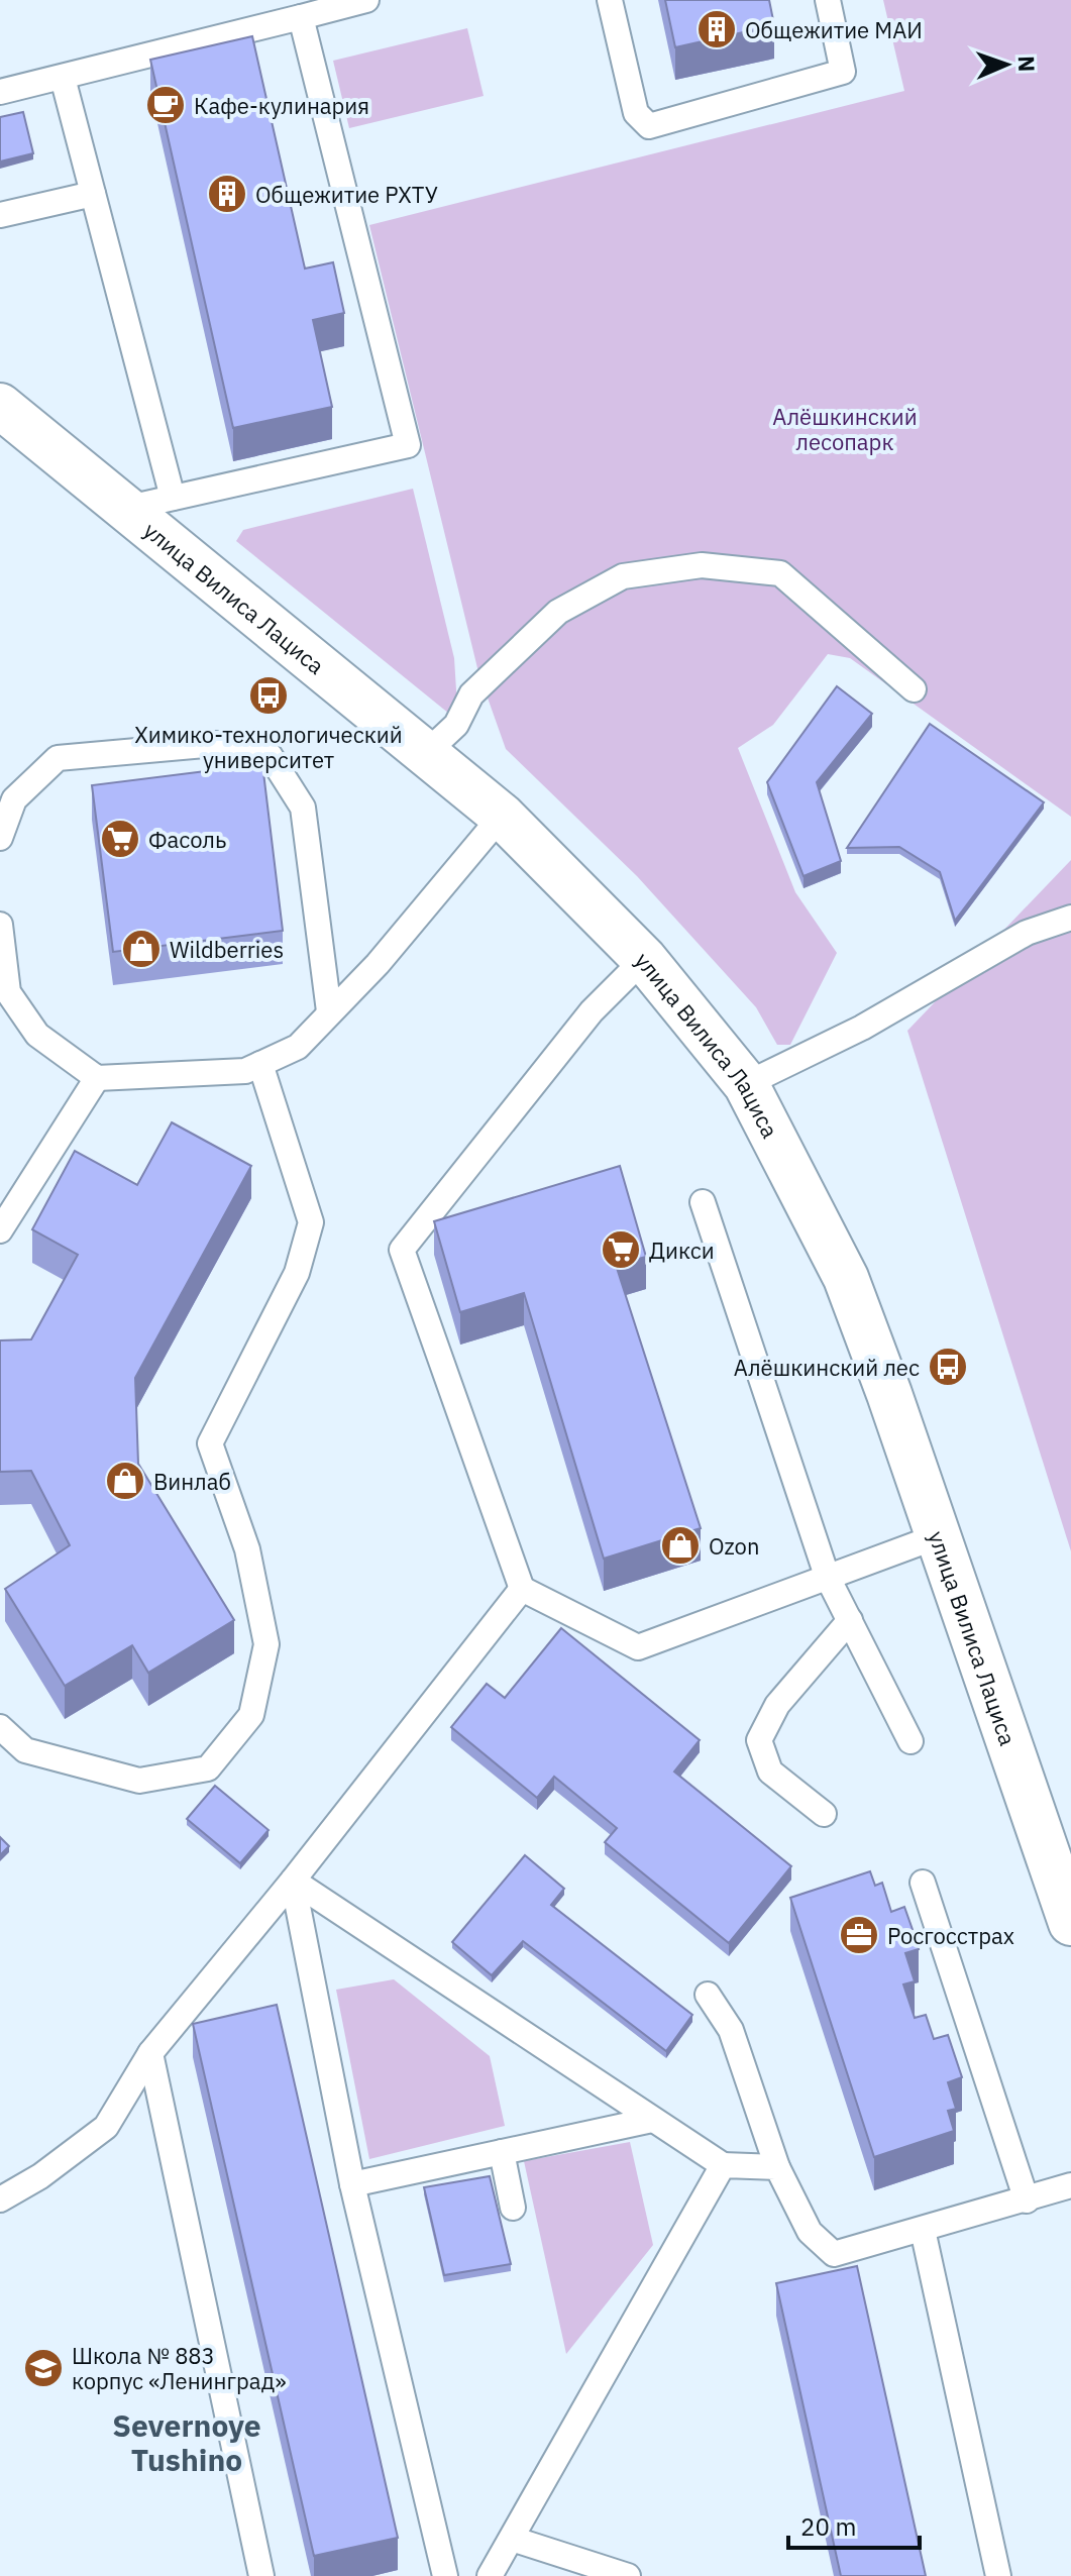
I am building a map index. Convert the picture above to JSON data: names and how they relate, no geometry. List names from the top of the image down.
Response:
{
  "streets": {
    "main road": ["улица Вилиса Лациса"]
  },
  "districts": ["Severnoye Tushino"],
  "parks": ["Алёшкинский лесопарк"],
  "places": {
    "building": ["Общежитие МАИ", "Общежитие РХТУ"],
    "cafe": ["Кафе-кулинария"],
    "bus stop": ["Химико-технологический университет", "Алёшкинский лес"],
    "supermarket": ["Фасоль", "Дикси"],
    "shop": ["Wildberries", "Винлаб", "Ozon"],
    "office": ["Росгосстрах"],
    "school or university": ["Школа № 883 корпус «Ленинград»"]
  },
  "scale_bar": "20 m",
  "north": "right"
}
